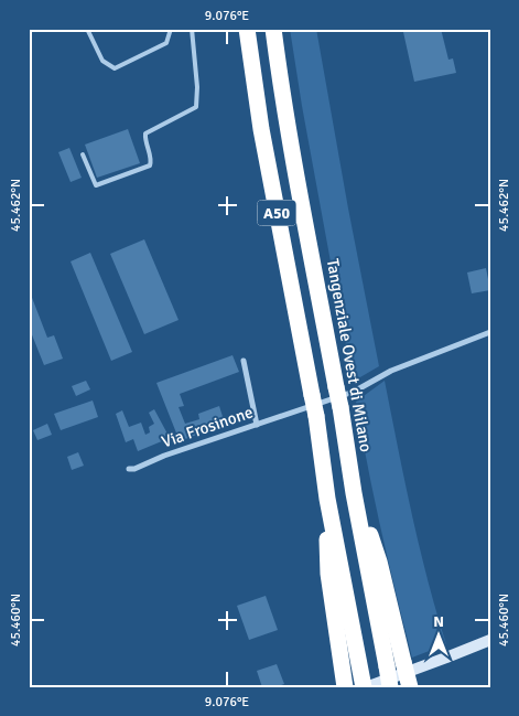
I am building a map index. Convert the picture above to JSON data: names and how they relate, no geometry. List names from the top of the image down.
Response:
{
  "streets": {
    "highway": ["A50", "Tangenziale Ovest di Milano"],
    "street": ["Via Frosinone"]
  },
  "north": "top",
  "coordinates": ["9.076°E", "45.462°N", "45.460°N"]
}
